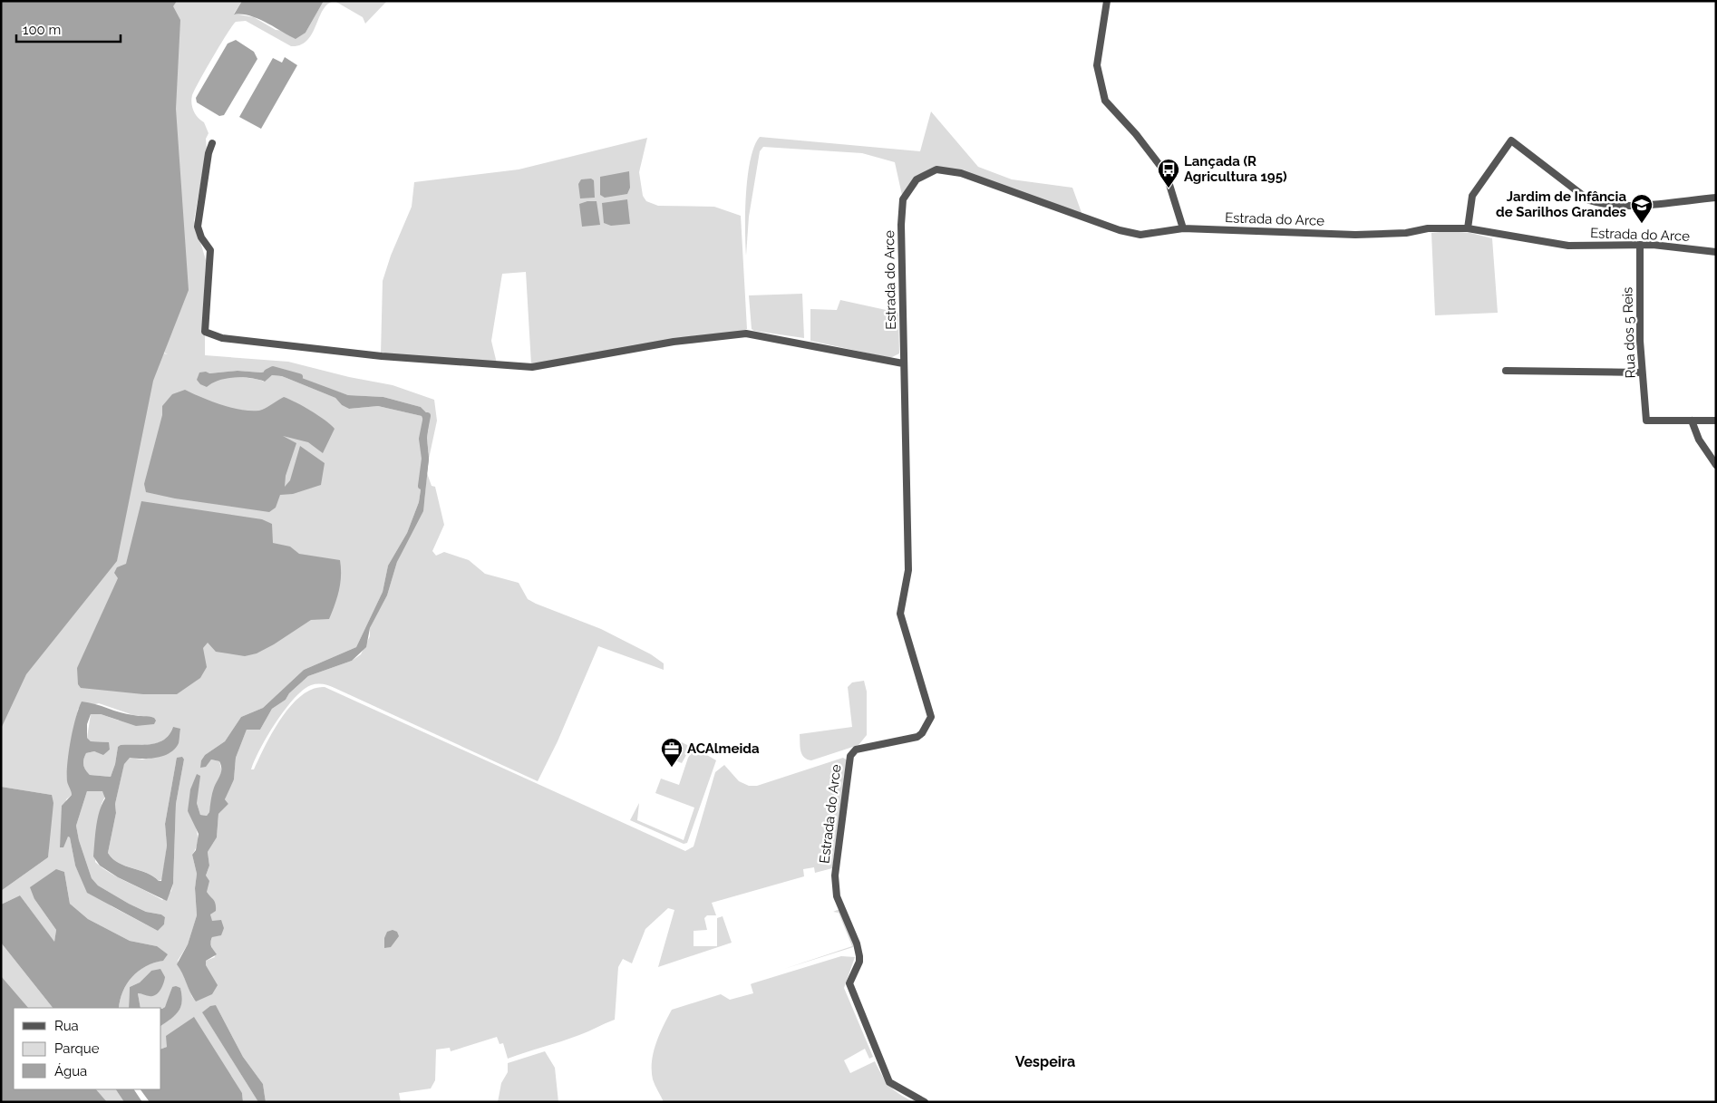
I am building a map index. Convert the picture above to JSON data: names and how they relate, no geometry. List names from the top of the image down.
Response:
{
  "streets": {
    "street": ["Estrada do Arce", "Rua dos 5 Reis"]
  },
  "crossings": [
    ["Estrada do Arce", "Rua dos 5 Reis"]
  ],
  "districts": ["Vespeira"],
  "places": {
    "bus stop": ["Lançada (R Agricultura 195)"],
    "school or university": ["Jardim de Infância de Sarilhos Grandes"],
    "office": ["ACAlmeida"]
  },
  "legend": ["Rua", "Parque", "Água"],
  "scale_bar": "100 m"
}
